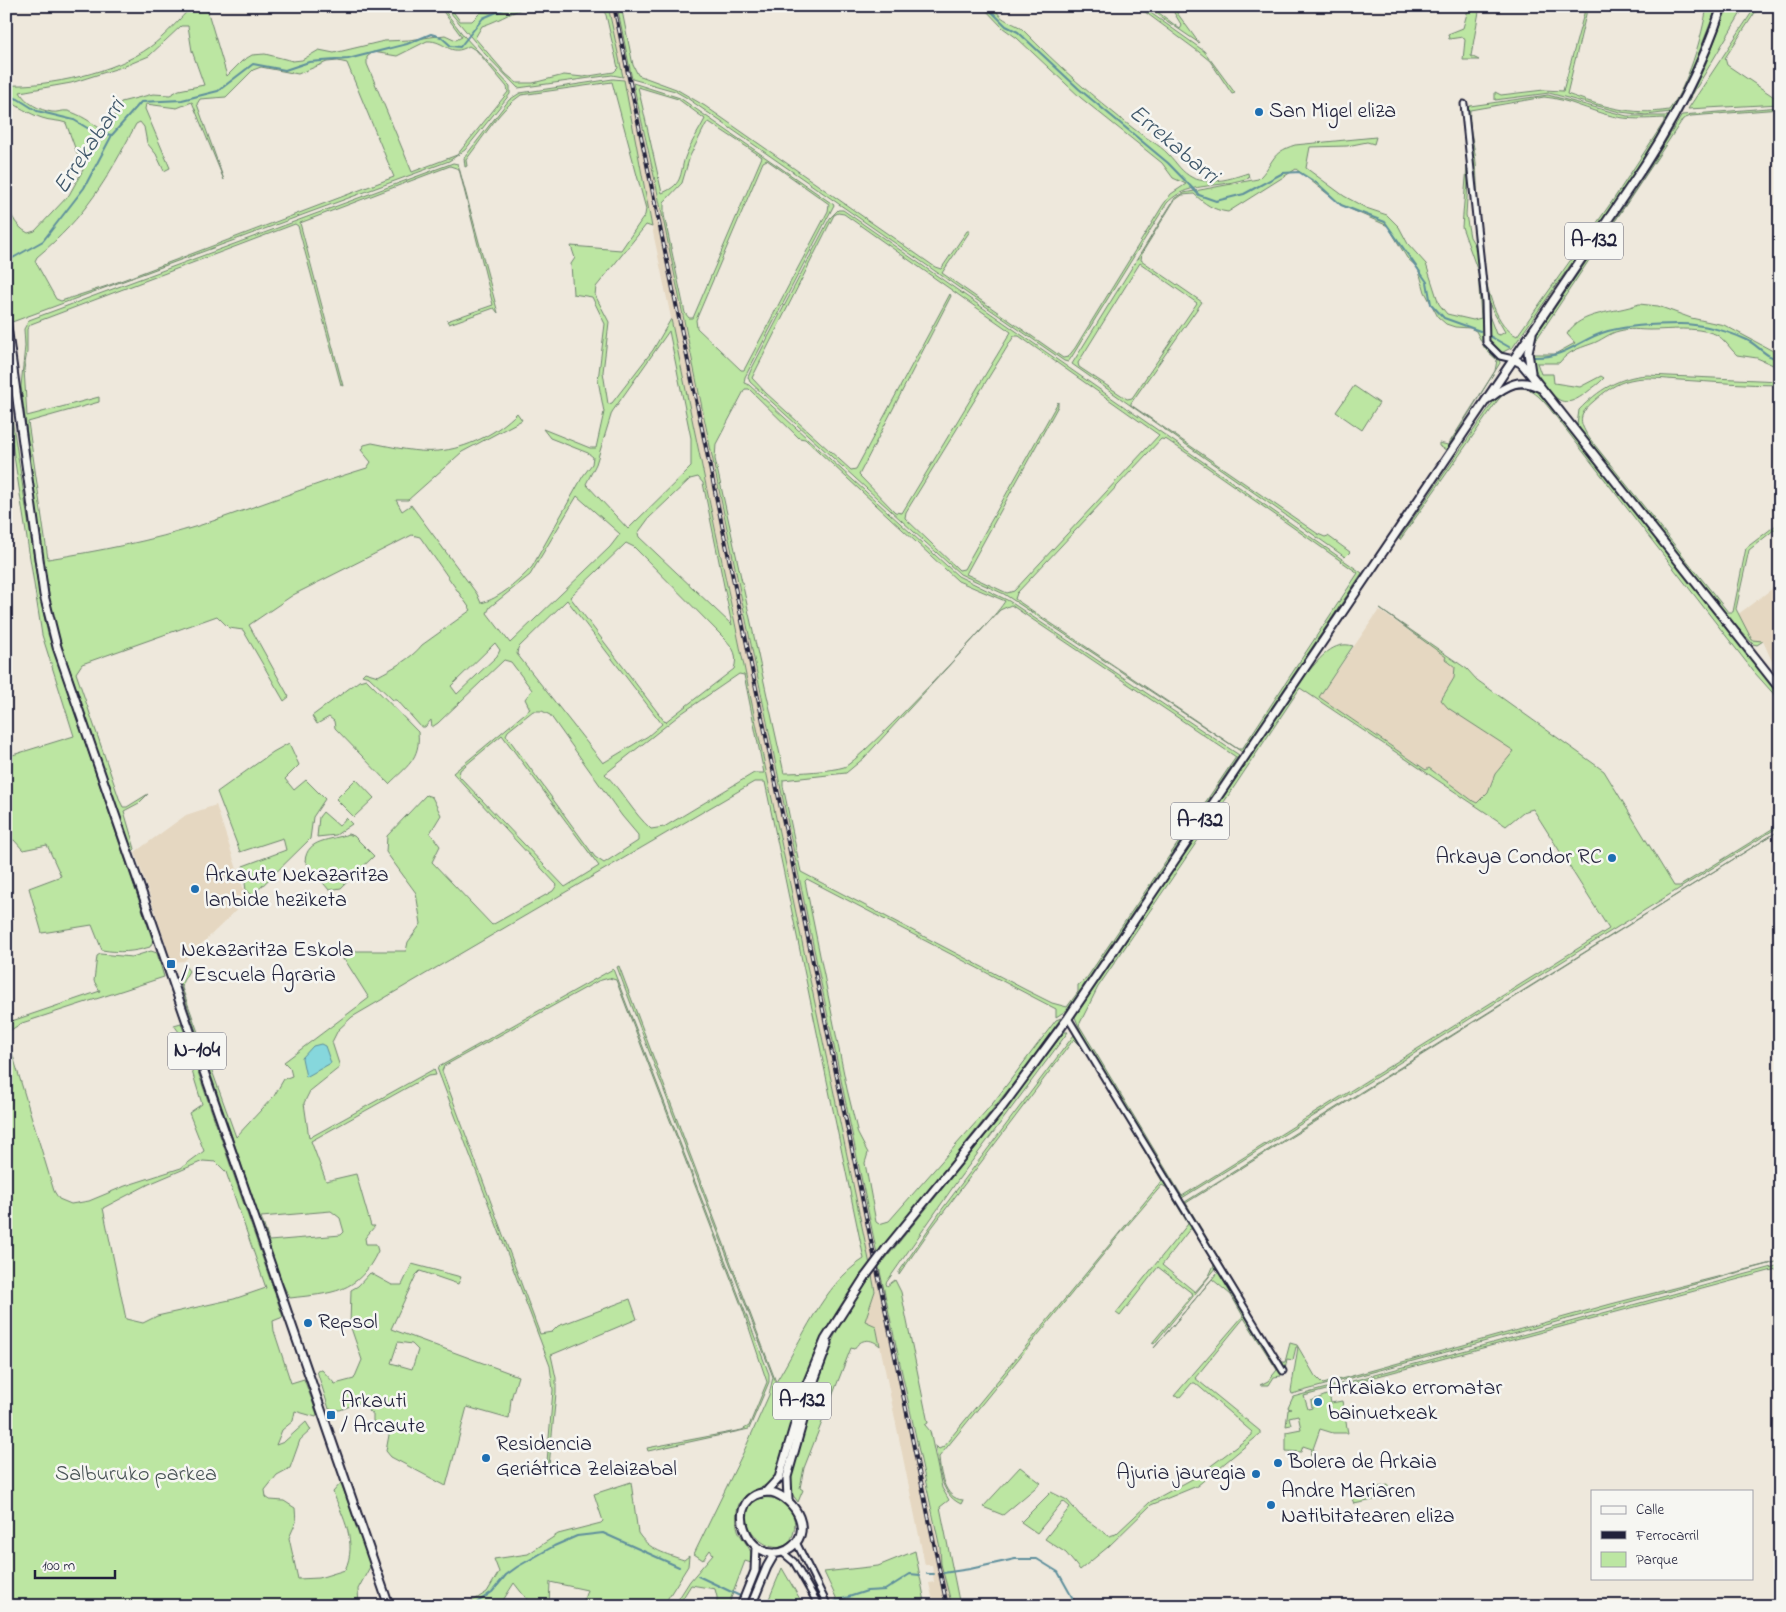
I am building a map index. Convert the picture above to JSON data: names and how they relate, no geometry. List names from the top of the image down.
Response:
{
  "streets": {
    "main road": ["A-132", "N-104"]
  },
  "water": ["Errekabarri"],
  "parks": ["Salburuko parkea"],
  "places": {
    "other": [
      "San Migel eliza",
      "Arkaya Condor RC",
      "Arkaute Nekazaritza lanbide heziketa",
      "Repsol",
      "Arkaiako erromatar bainuetxeak",
      "Residencia Geriátrica Zelaizabal",
      "Bolera de Arkaia",
      "Ajuria jauregia",
      "Andre Mariaren Natibitatearen eliza"
    ],
    "transit": ["Nekazaritza Eskola / Escuela Agraria", "Arkauti / Arcaute"]
  },
  "legend": ["Calle", "Ferrocarril", "Parque"],
  "scale_bar": "100 m"
}
